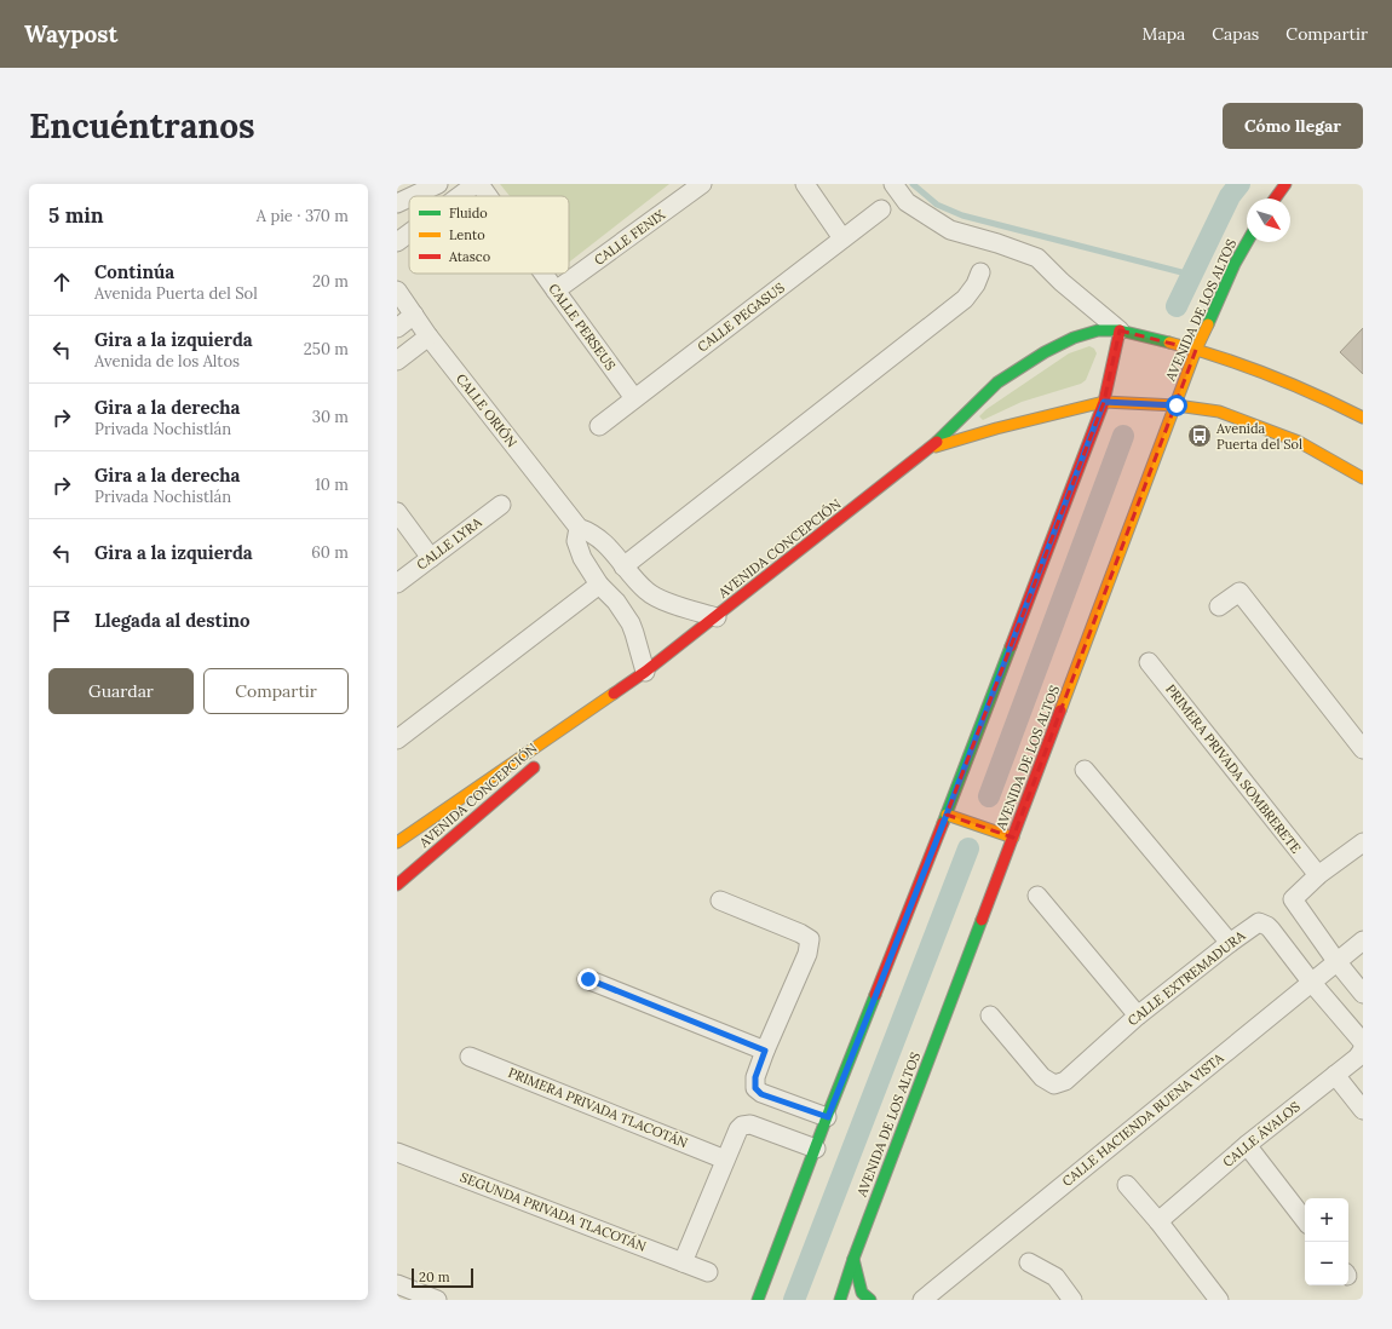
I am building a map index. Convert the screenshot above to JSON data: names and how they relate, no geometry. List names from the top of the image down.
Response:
{
  "streets": {
    "street": [
      "CALLE FENIX",
      "AVENIDA DE LOS ALTOS",
      "CALLE PEGASUS",
      "CALLE PERSEUS",
      "CALLE ORIÓN",
      "CALLE LYRA",
      "AVENIDA CONCEPCIÓN",
      "PRIMERA PRIVADA SOMBRERETE",
      "CALLE EXTREMADURA",
      "PRIMERA PRIVADA TLACOTÁN",
      "CALLE HACIENDA BUENA VISTA",
      "CALLE ÁVALOS",
      "SEGUNDA PRIVADA TLACOTÁN"
    ]
  },
  "crossings": [
    ["CALLE FENIX", "CALLE PERSEUS"],
    ["CALLE PEGASUS", "CALLE PERSEUS"],
    ["CALLE ORIÓN", "AVENIDA CONCEPCIÓN"],
    ["CALLE EXTREMADURA", "CALLE HACIENDA BUENA VISTA"],
    ["CALLE EXTREMADURA", "CALLE ÁVALOS"],
    ["CALLE HACIENDA BUENA VISTA", "CALLE ÁVALOS"]
  ],
  "places": {
    "bus stop": ["Avenida Puerta del Sol"]
  },
  "legend": ["Fluido", "Lento", "Atasco"],
  "scale_bar": "20 m",
  "north": "bottom right",
  "page": {
    "header": "Waypost",
    "nav": ["Mapa", "Capas", "Compartir"],
    "buttons": [
      "Cómo llegar",
      ["Guardar", "Compartir"]
    ],
    "title": "Encuéntranos",
    "heading": ["5 min", "A pie · 370 m"],
    "list": [
      ["Continúa", "Avenida Puerta del Sol", "20 m"],
      ["Gira a la izquierda", "Avenida de los Altos", "250 m"],
      ["Gira a la derecha", "Privada Nochistlán", "30 m"],
      ["Gira a la derecha", "Privada Nochistlán", "10 m"],
      ["Gira a la izquierda", "60 m"],
      "Llegada al destino"
    ],
    "map_buttons": ["+", "−"],
    "scale": "20 m"
  }
}
